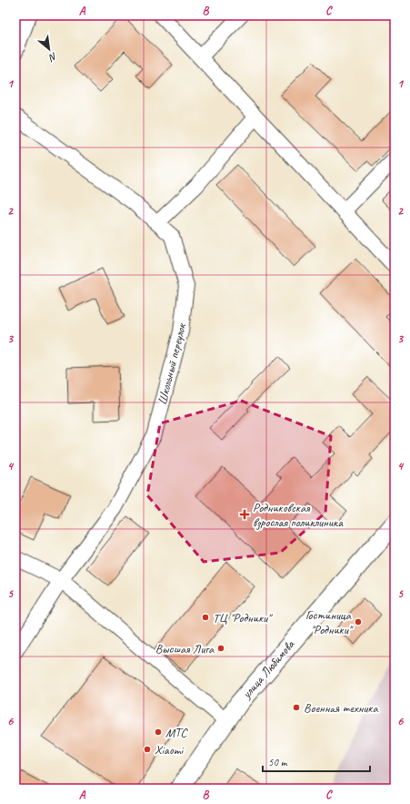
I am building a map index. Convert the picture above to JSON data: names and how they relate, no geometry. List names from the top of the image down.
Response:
{
  "streets": {
    "main road": ["улица Любимова"],
    "street": ["Школьный переулок"]
  },
  "places": {
    "health": ["Родниковская взрослая поликлиника"],
    "other": [
      "ТЦ \"Родники\"",
      "Гостиница \"Родники\"",
      "Высшая Лига",
      "Военная техника",
      "МТС",
      "Xiaomi"
    ]
  },
  "scale_bar": "50 m",
  "north": "bottom right",
  "grid": {
    "columns": ["A", "B", "C"],
    "rows": [
      "1",
      "2",
      "3",
      "4",
      "5",
      "6"
    ]
  }
}
